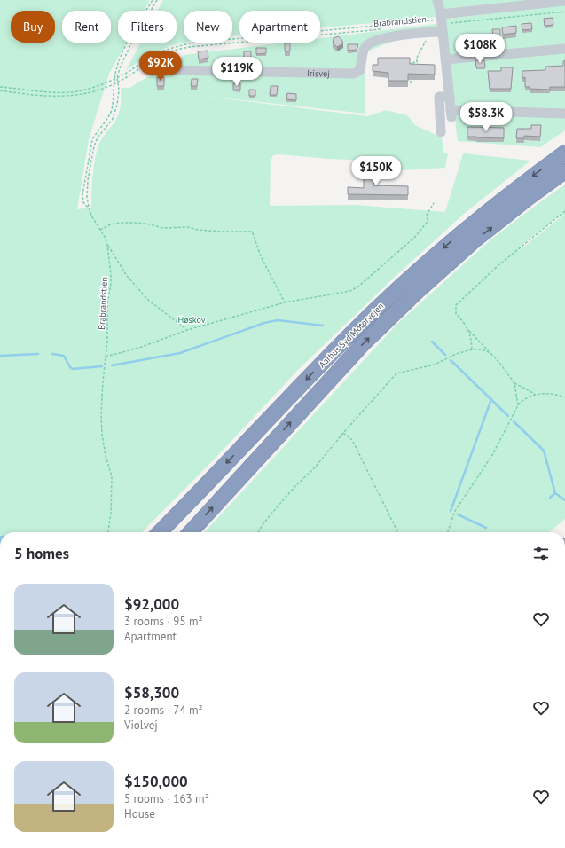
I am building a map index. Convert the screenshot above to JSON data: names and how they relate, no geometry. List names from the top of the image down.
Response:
{
  "streets": {
    "highway": ["Aarhus Syd Motorvejen"],
    "street": ["Irisvej"],
    "path": ["Brabrandstien"]
  },
  "parks": ["Høskov"],
  "page": {
    "chip": [
      "Buy",
      "Rent",
      "Filters",
      "New",
      "Apartment"
    ],
    "price": [
      "$108K",
      "$92K",
      "$119K",
      "$58.3K",
      "$150K"
    ],
    "heading": "5 homes",
    "list": [
      {
        "name": "$92,000",
        "note": "3 rooms · 95 m² · Apartment"
      },
      {
        "name": "$58,300",
        "note": "2 rooms · 74 m² · Violvej"
      },
      {
        "name": "$150,000",
        "note": "5 rooms · 163 m² · House"
      }
    ]
  }
}
